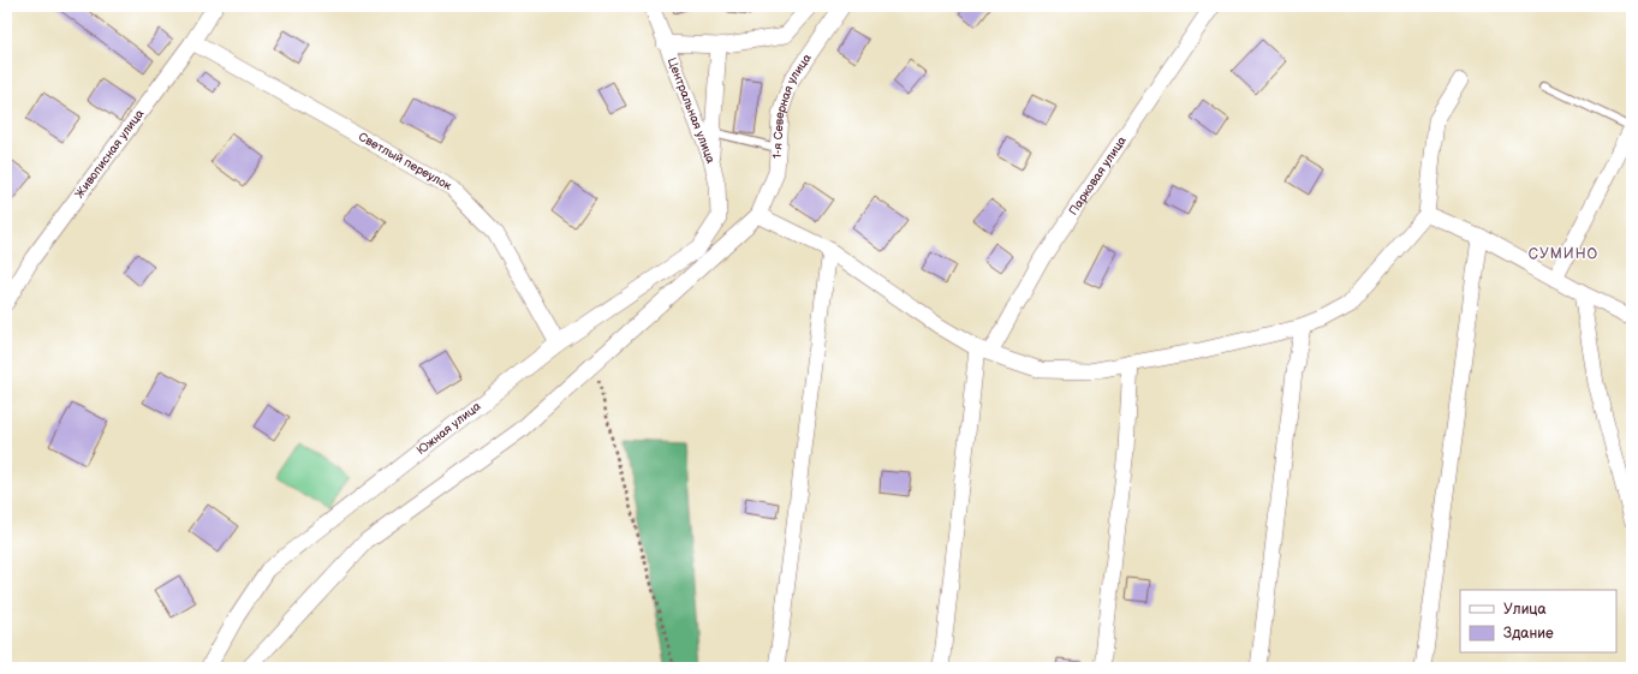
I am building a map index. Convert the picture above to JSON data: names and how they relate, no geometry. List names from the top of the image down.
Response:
{
  "streets": {
    "street": [
      "1-я Северная улица",
      "Центральная улица",
      "Живописная улица",
      "Светлый переулок",
      "Парковая улица",
      "Южная улица"
    ]
  },
  "crossings": [
    ["Центральная улица", "Южная улица"],
    ["Живописная улица", "Светлый переулок"],
    ["Светлый переулок", "Южная улица"]
  ],
  "districts": ["СУМИНО"],
  "legend": ["Улица", "Здание"]
}
